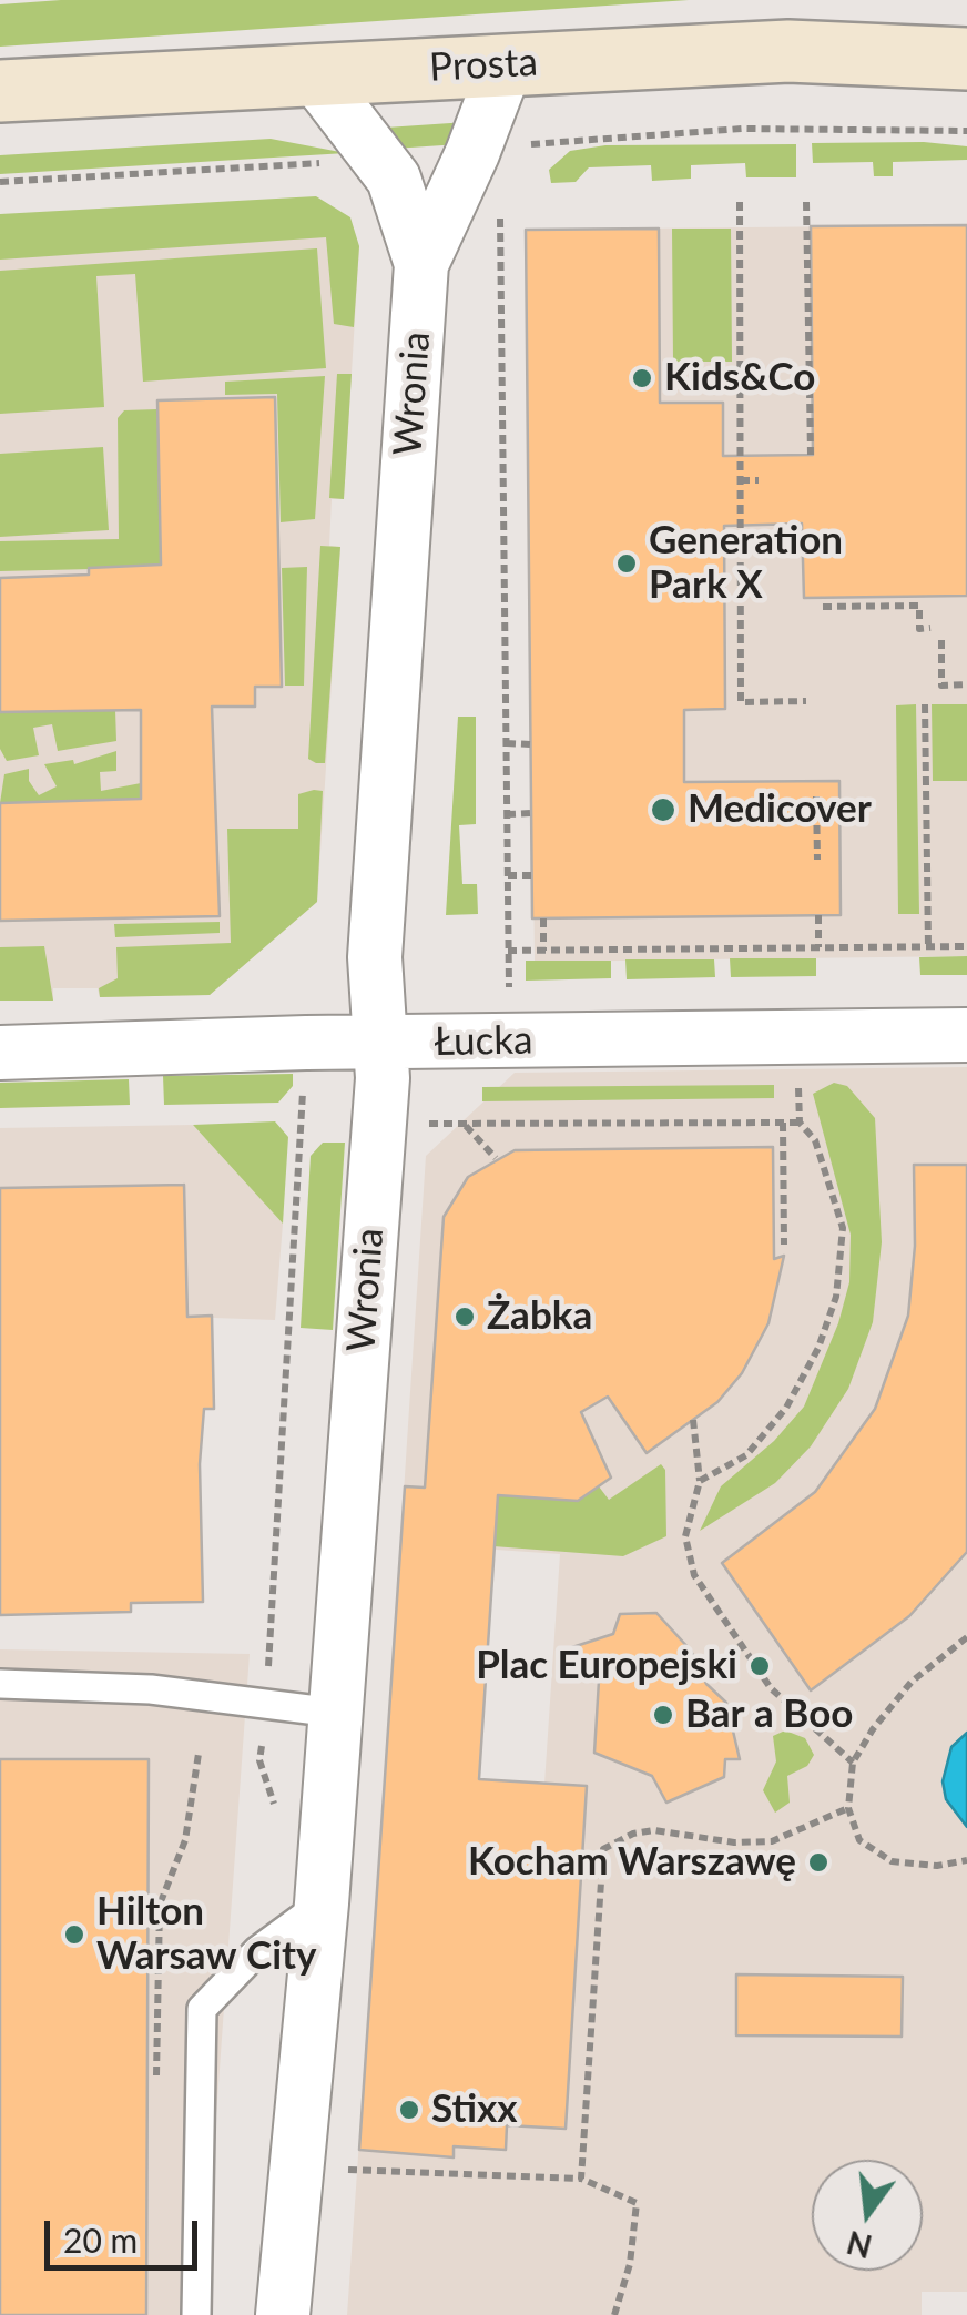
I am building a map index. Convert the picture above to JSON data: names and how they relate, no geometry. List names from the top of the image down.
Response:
{
  "streets": {
    "main road": ["Prosta"],
    "street": ["Wronia", "Łucka"]
  },
  "crossings": [
    ["Prosta", "Wronia"],
    ["Wronia", "Łucka"]
  ],
  "places": [
    "Kids&Co",
    "Generation Park X",
    "Medicover",
    "Żabka",
    "Plac Europejski",
    "Bar a Boo",
    "Kocham Warszawę",
    "Hilton Warsaw City",
    "Stixx"
  ],
  "scale_bar": "20 m",
  "north": "bottom"
}
